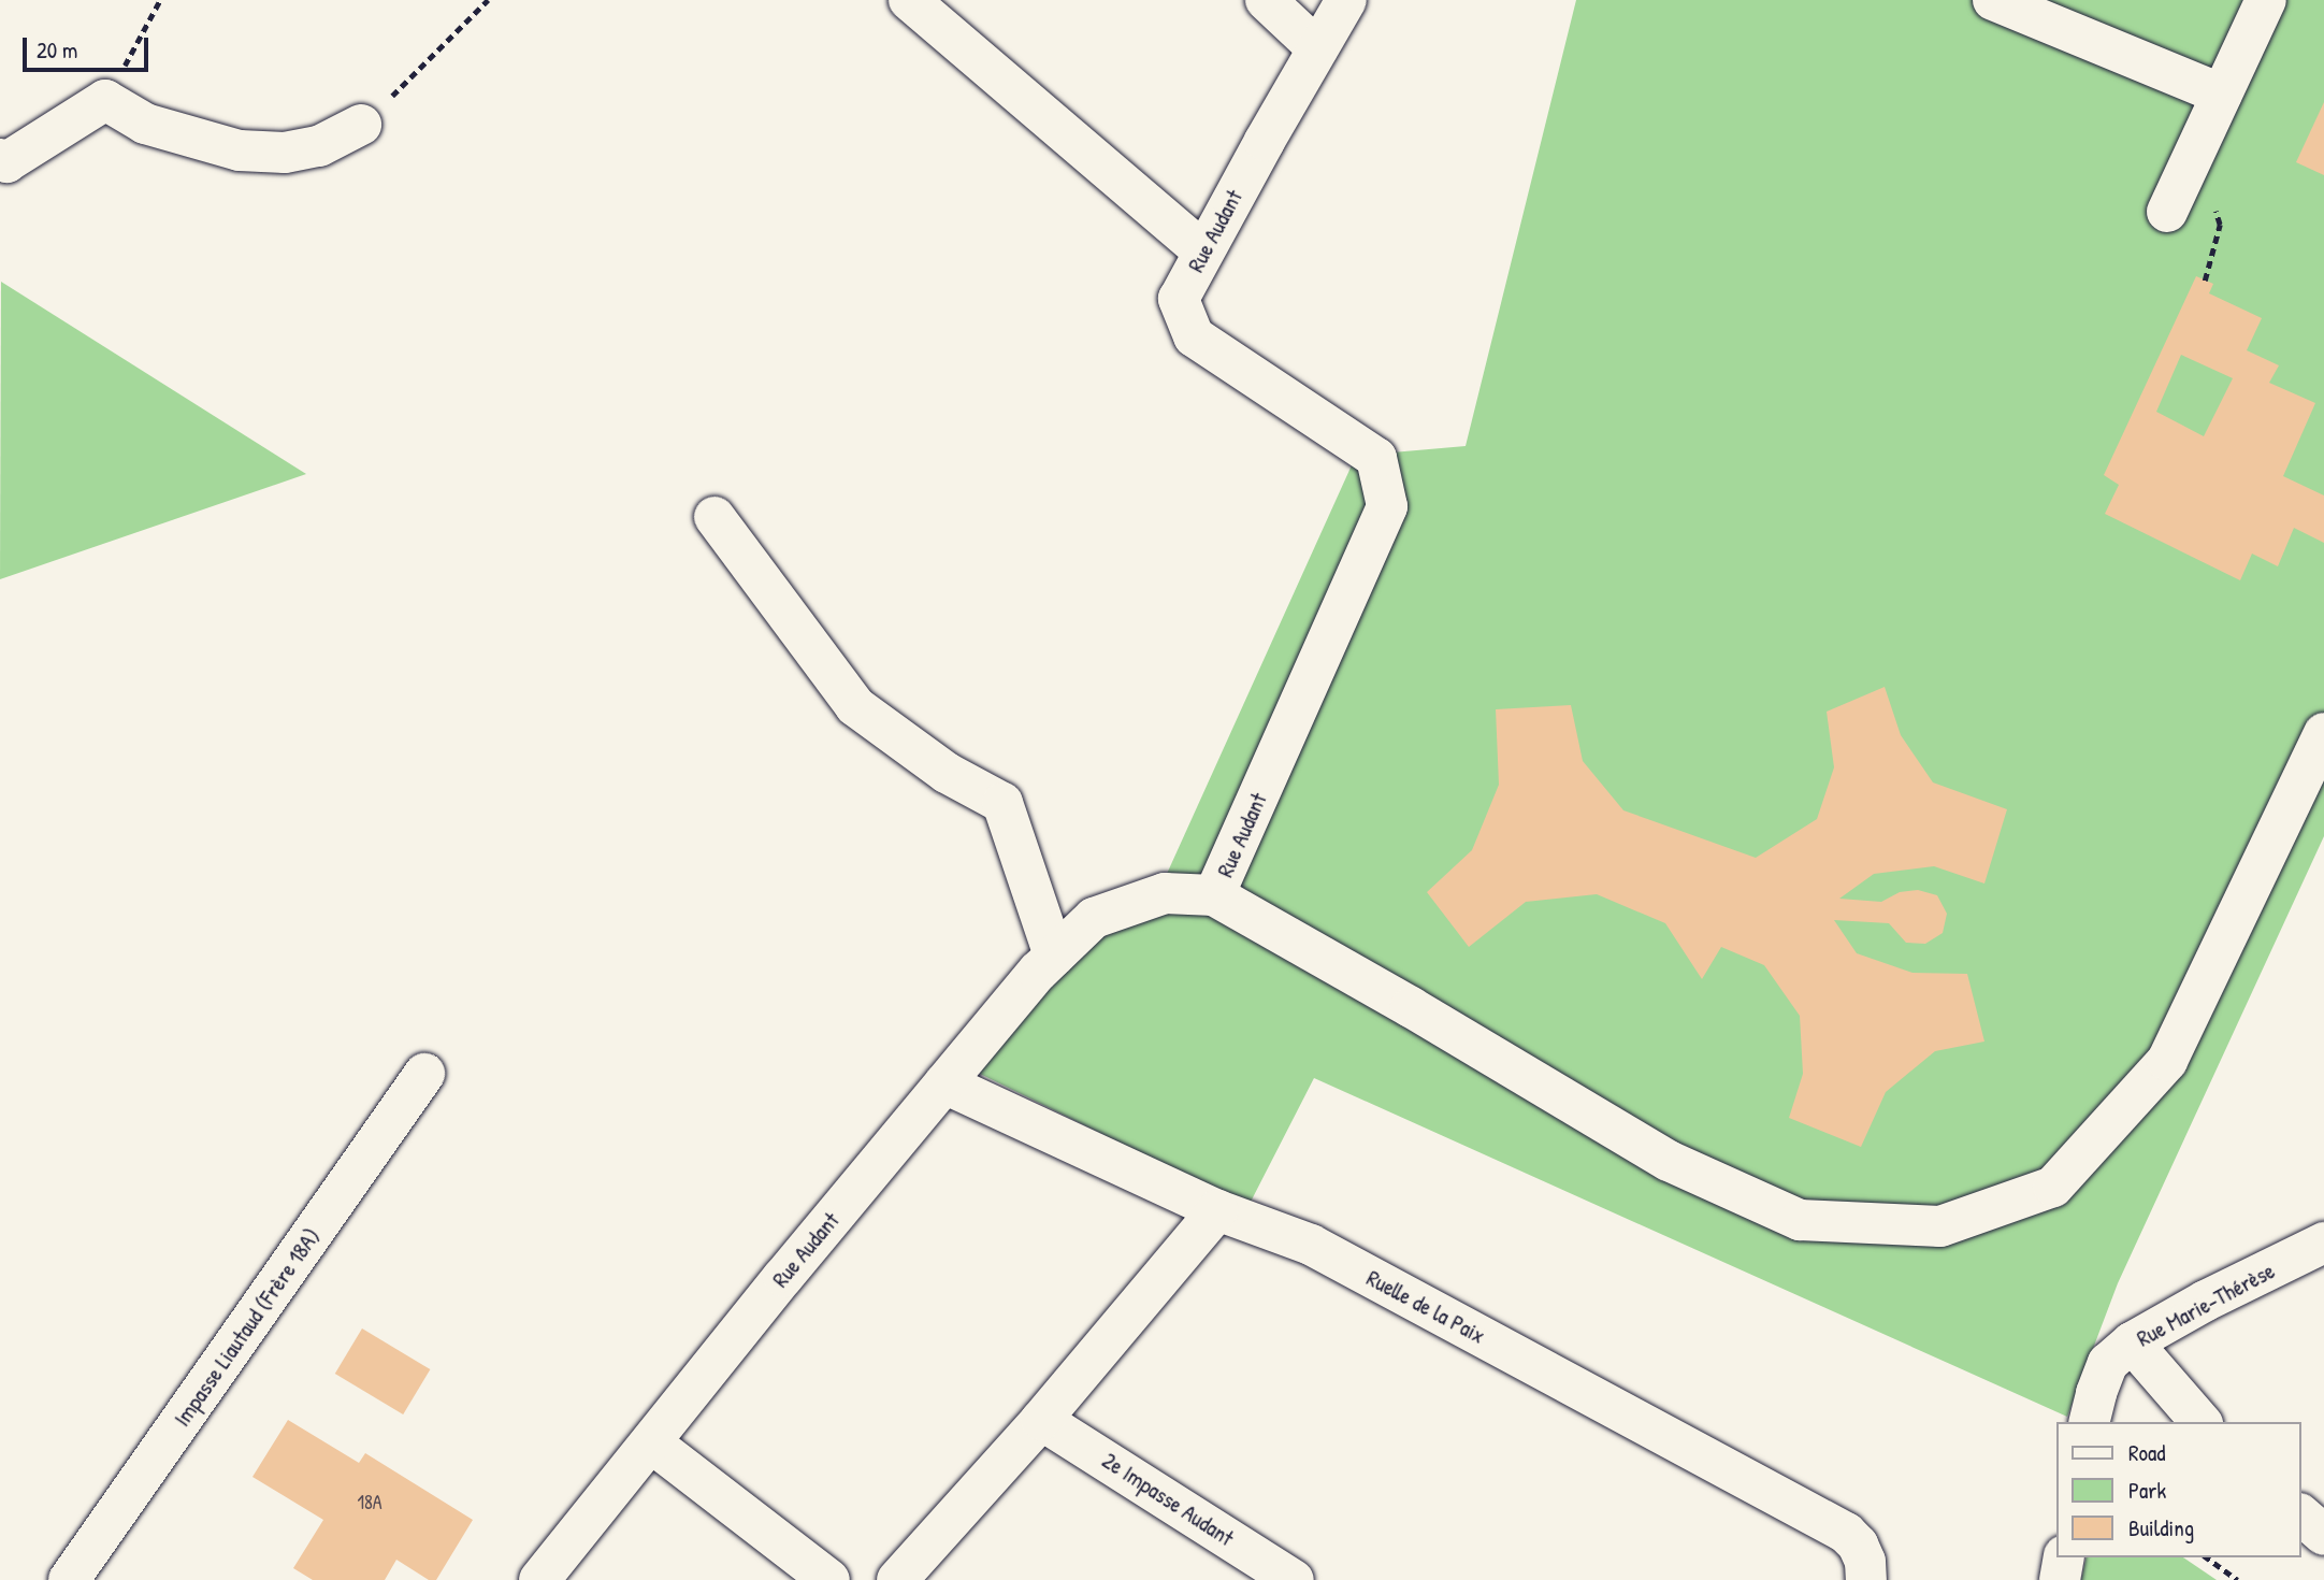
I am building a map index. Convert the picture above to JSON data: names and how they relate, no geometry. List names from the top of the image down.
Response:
{
  "streets": {
    "street": [
      "Rue Audant",
      "Rue Marie-Thérèse",
      "Ruelle de la Paix",
      "Impasse Liautaud (Frère 18A)",
      "2e Impasse Audant"
    ]
  },
  "crossings": [
    ["Rue Audant", "Ruelle de la Paix"]
  ],
  "house_numbers": ["18A"],
  "legend": ["Road", "Park", "Building"],
  "scale_bar": "20 m"
}
